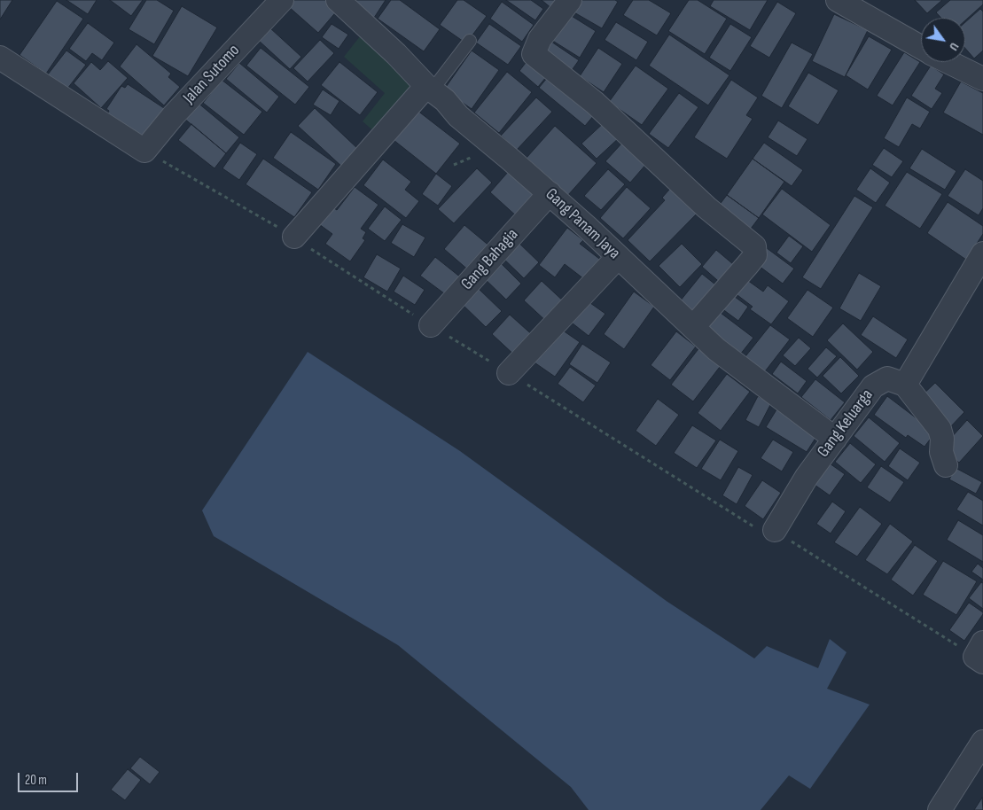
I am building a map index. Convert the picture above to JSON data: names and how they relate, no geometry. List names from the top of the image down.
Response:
{
  "streets": {
    "street": [
      "Jalan Sutomo",
      "Gang Panam Jaya",
      "Gang Bahagia",
      "Gang Keluarga"
    ]
  },
  "crossings": [
    ["Gang Panam Jaya", "Gang Bahagia"],
    ["Gang Panam Jaya", "Gang Keluarga"]
  ],
  "scale_bar": "20 m",
  "north": "bottom right"
}
